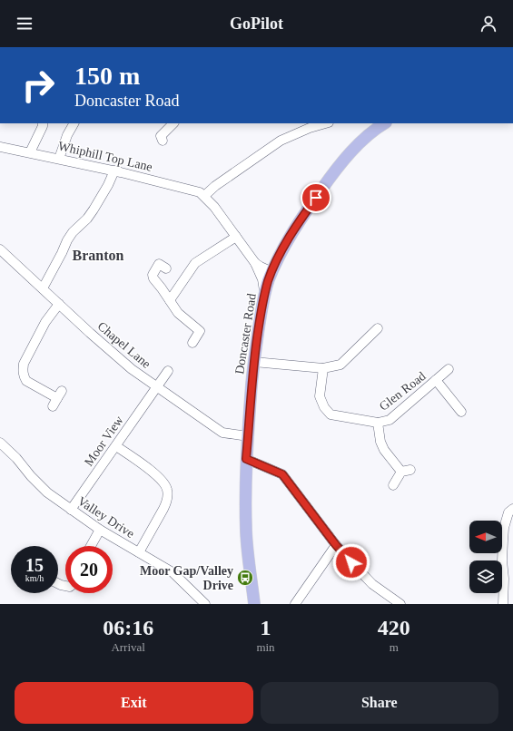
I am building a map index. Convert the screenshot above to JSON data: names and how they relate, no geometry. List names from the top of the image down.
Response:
{
  "streets": {
    "main road": ["Doncaster Road"],
    "street": [
      "Whiphill Top Lane",
      "Chapel Lane",
      "Glen Road",
      "Moor View",
      "Valley Drive"
    ]
  },
  "crossings": [
    ["Whiphill Top Lane", "Doncaster Road"],
    ["Doncaster Road", "Chapel Lane"],
    ["Chapel Lane", "Moor View"],
    ["Moor View", "Valley Drive"]
  ],
  "districts": ["Branton"],
  "places": {
    "bus stop": ["Moor Gap/Valley Drive"]
  },
  "north": "left",
  "page": {
    "header": "GoPilot",
    "turn": ["150 m", "Doncaster Road"],
    "speed": "15 km/h",
    "limit": "20",
    "eta": [
      "06:16",
      "Arrival",
      "1",
      "min",
      "420",
      "m"
    ],
    "buttons": ["Exit", "Share"]
  }
}
